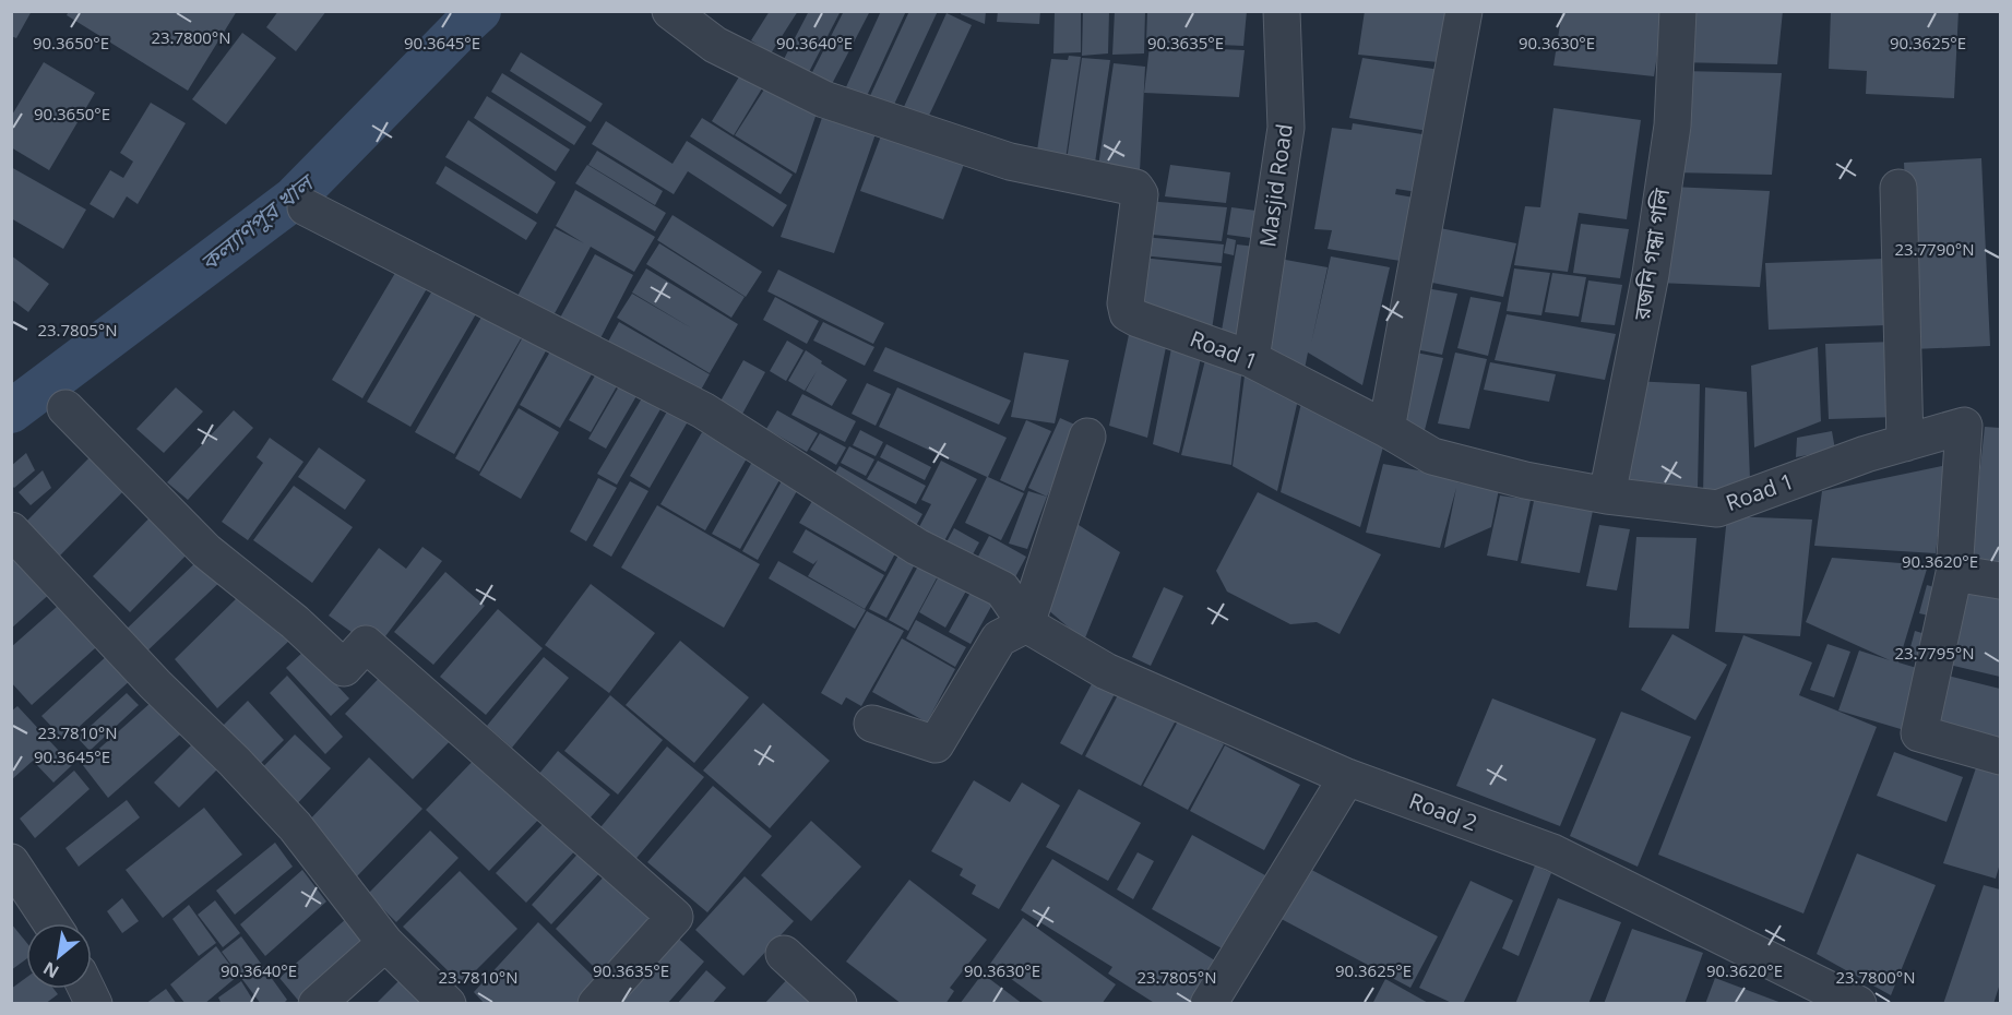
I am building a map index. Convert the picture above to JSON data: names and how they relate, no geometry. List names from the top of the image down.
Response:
{
  "streets": {
    "street": [
      "Masjid Road",
      "রজনি গন্ধা গলি",
      "Road 1",
      "Road 2"
    ]
  },
  "crossings": [
    ["Masjid Road", "Road 1"],
    ["রজনি গন্ধা গলি", "Road 1"]
  ],
  "water": ["কল্যাণপুর খাল"],
  "north": "bottom left",
  "coordinates": [
    "23.7800°N",
    "90.3645°E",
    "90.3640°E",
    "90.3635°E",
    "90.3630°E",
    "90.3625°E",
    "90.3650°E",
    "23.7790°N",
    "23.7805°N",
    "90.3620°E",
    "23.7795°N",
    "23.7810°N"
  ]
}
